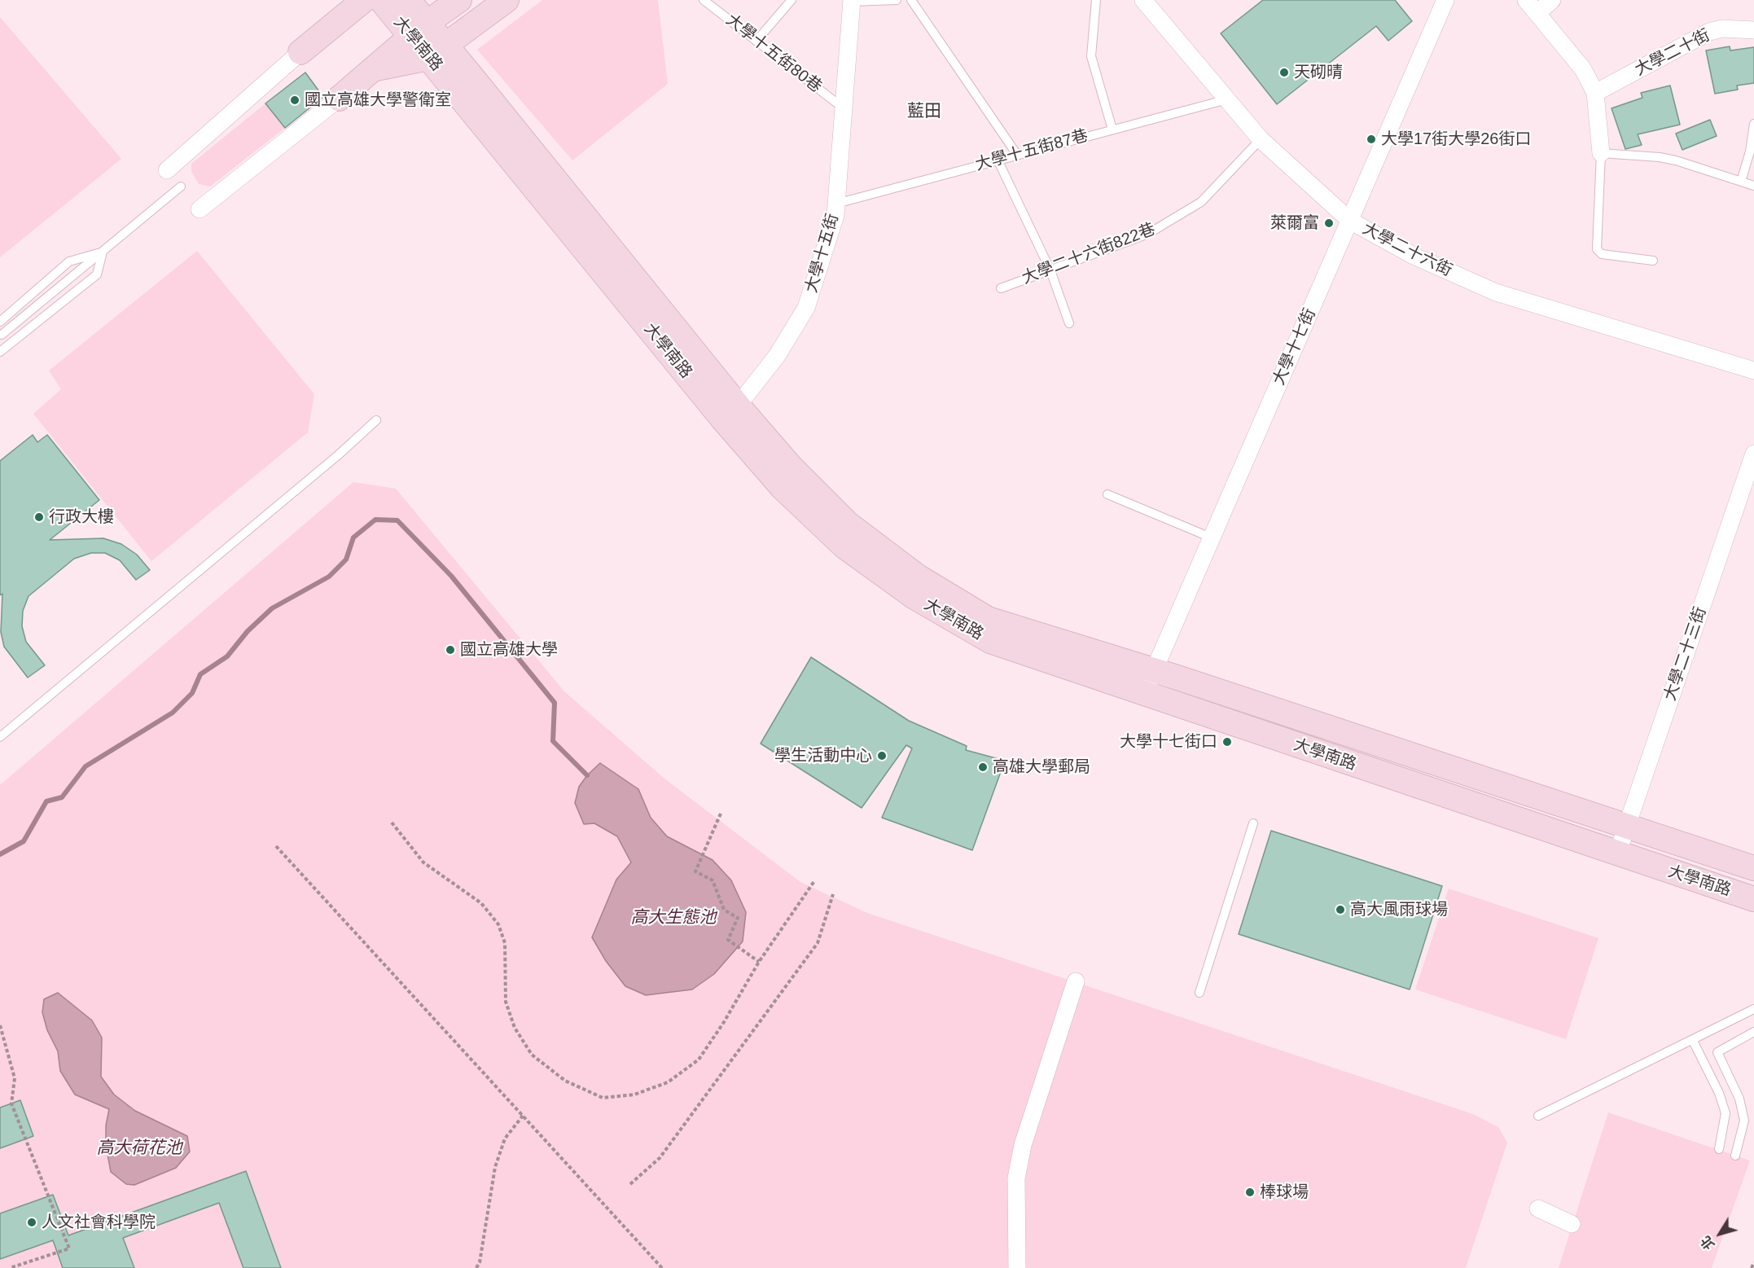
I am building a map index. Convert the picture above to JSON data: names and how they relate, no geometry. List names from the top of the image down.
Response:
{
  "streets": {
    "street": [
      "大學南路",
      "大學二十街",
      "大學二十六街",
      "大學十五街",
      "大學十七街",
      "大學二十三街"
    ],
    "lane": ["大學十五街80巷", "大學十五街87巷", "大學二十六街822巷"]
  },
  "crossings": [
    ["大學南路", "大學十五街"],
    ["大學南路", "大學十七街"],
    ["大學南路", "大學二十三街"],
    ["大學十五街80巷", "大學十五街"],
    ["大學十五街87巷", "大學二十六街"],
    ["大學十五街87巷", "大學十五街"],
    ["大學二十六街", "大學二十六街822巷"],
    ["大學二十六街", "大學十七街"]
  ],
  "districts": ["藍田"],
  "water": ["高大生態池", "高大荷花池"],
  "places": [
    "天砌晴",
    "國立高雄大學警衛室",
    "大學17街大學26街口",
    "萊爾富",
    "行政大樓",
    "國立高雄大學",
    "大學十七街口",
    "學生活動中心",
    "高雄大學郵局",
    "高大風雨球場",
    "棒球場",
    "人文社會科學院"
  ],
  "north": "bottom left"
}
